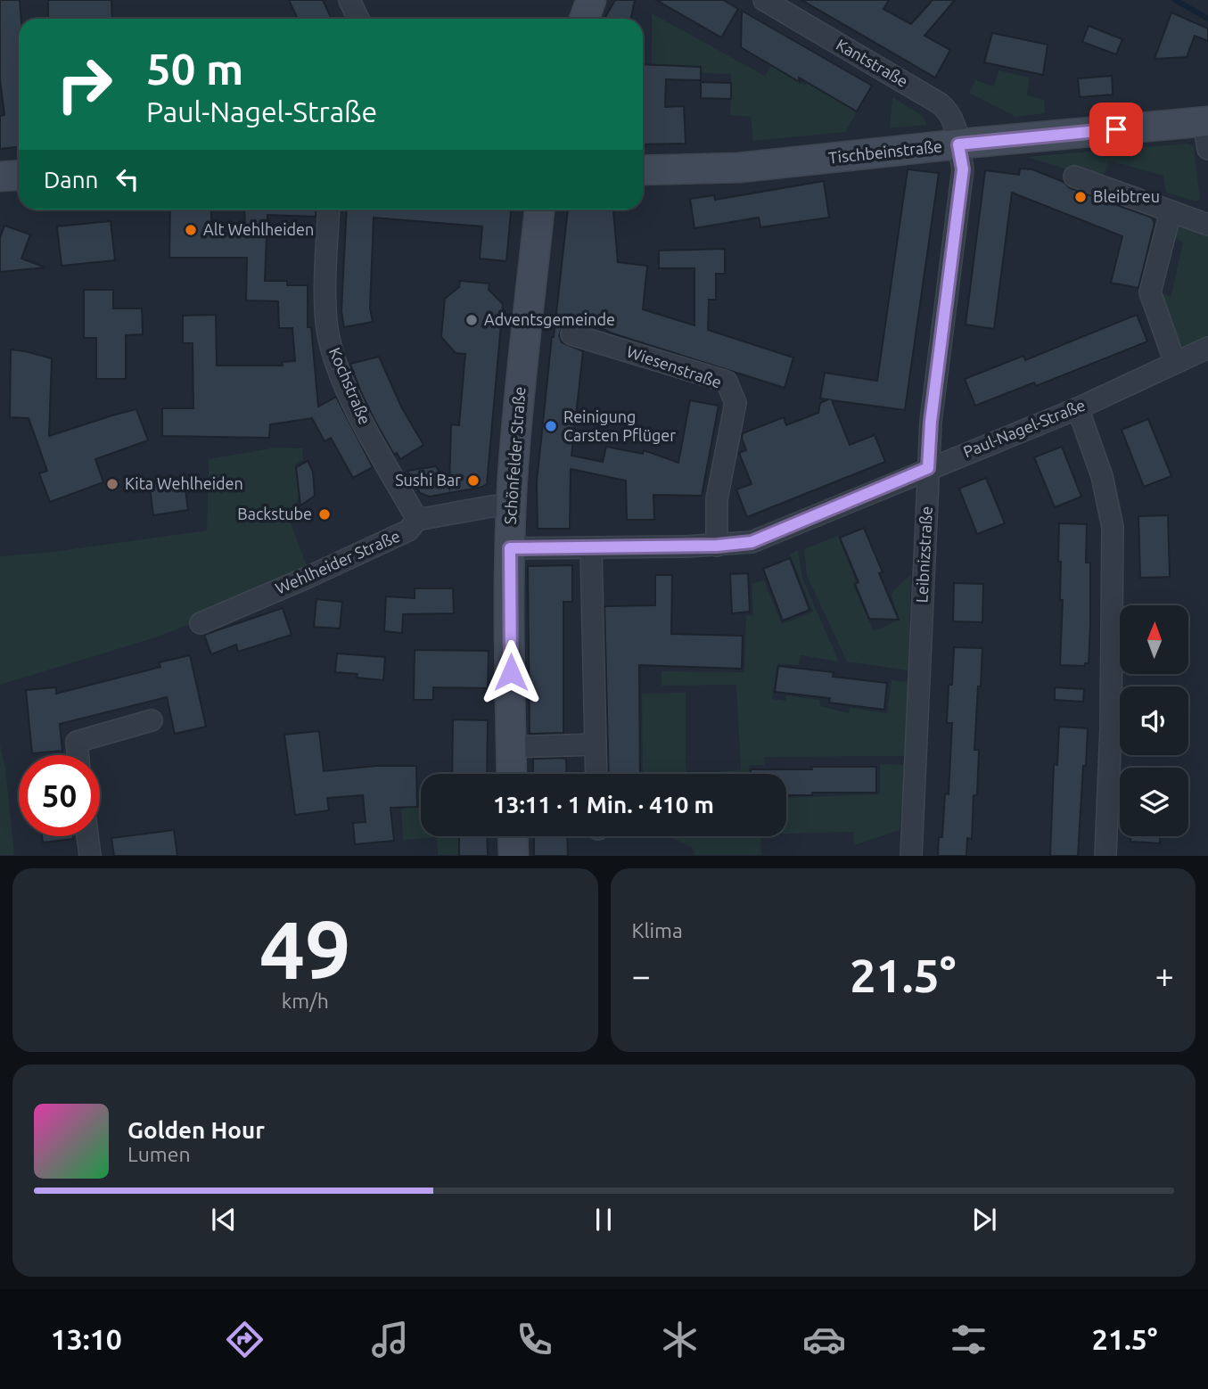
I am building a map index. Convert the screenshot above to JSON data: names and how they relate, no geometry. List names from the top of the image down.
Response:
{
  "streets": {
    "main road": ["Tischbeinstraße", "Schönfelder Straße"],
    "street": [
      "Kantstraße",
      "Wiesenstraße",
      "Kochstraße",
      "Paul-Nagel-Straße",
      "Leibnizstraße",
      "Wehlheider Straße"
    ]
  },
  "crossings": [
    ["Kantstraße", "Tischbeinstraße"],
    ["Kantstraße", "Leibnizstraße"],
    ["Tischbeinstraße", "Leibnizstraße"],
    ["Wiesenstraße", "Paul-Nagel-Straße"],
    ["Kochstraße", "Wehlheider Straße"],
    ["Paul-Nagel-Straße", "Schönfelder Straße"],
    ["Paul-Nagel-Straße", "Leibnizstraße"],
    ["Schönfelder Straße", "Wehlheider Straße"]
  ],
  "places": [
    "Bleibtreu",
    "Alt Wehlheiden",
    "Adventsgemeinde",
    "Reinigung Carsten Pflüger",
    "Sushi Bar",
    "Kita Wehlheiden",
    "Backstube"
  ],
  "north": "top",
  "page": {
    "turn": ["50 m", "Paul-Nagel-Straße"],
    "then": "Dann",
    "limit": "50",
    "trip": "13:11 · 1 Min. · 410 m",
    "tile": [
      ["49", "km/h"],
      "Klima"
    ],
    "heat": ["−", "21.5°", "+"],
    "song": ["Golden Hour", "Lumen"],
    "tabs": ["13:10", "21.5°"]
  }
}
